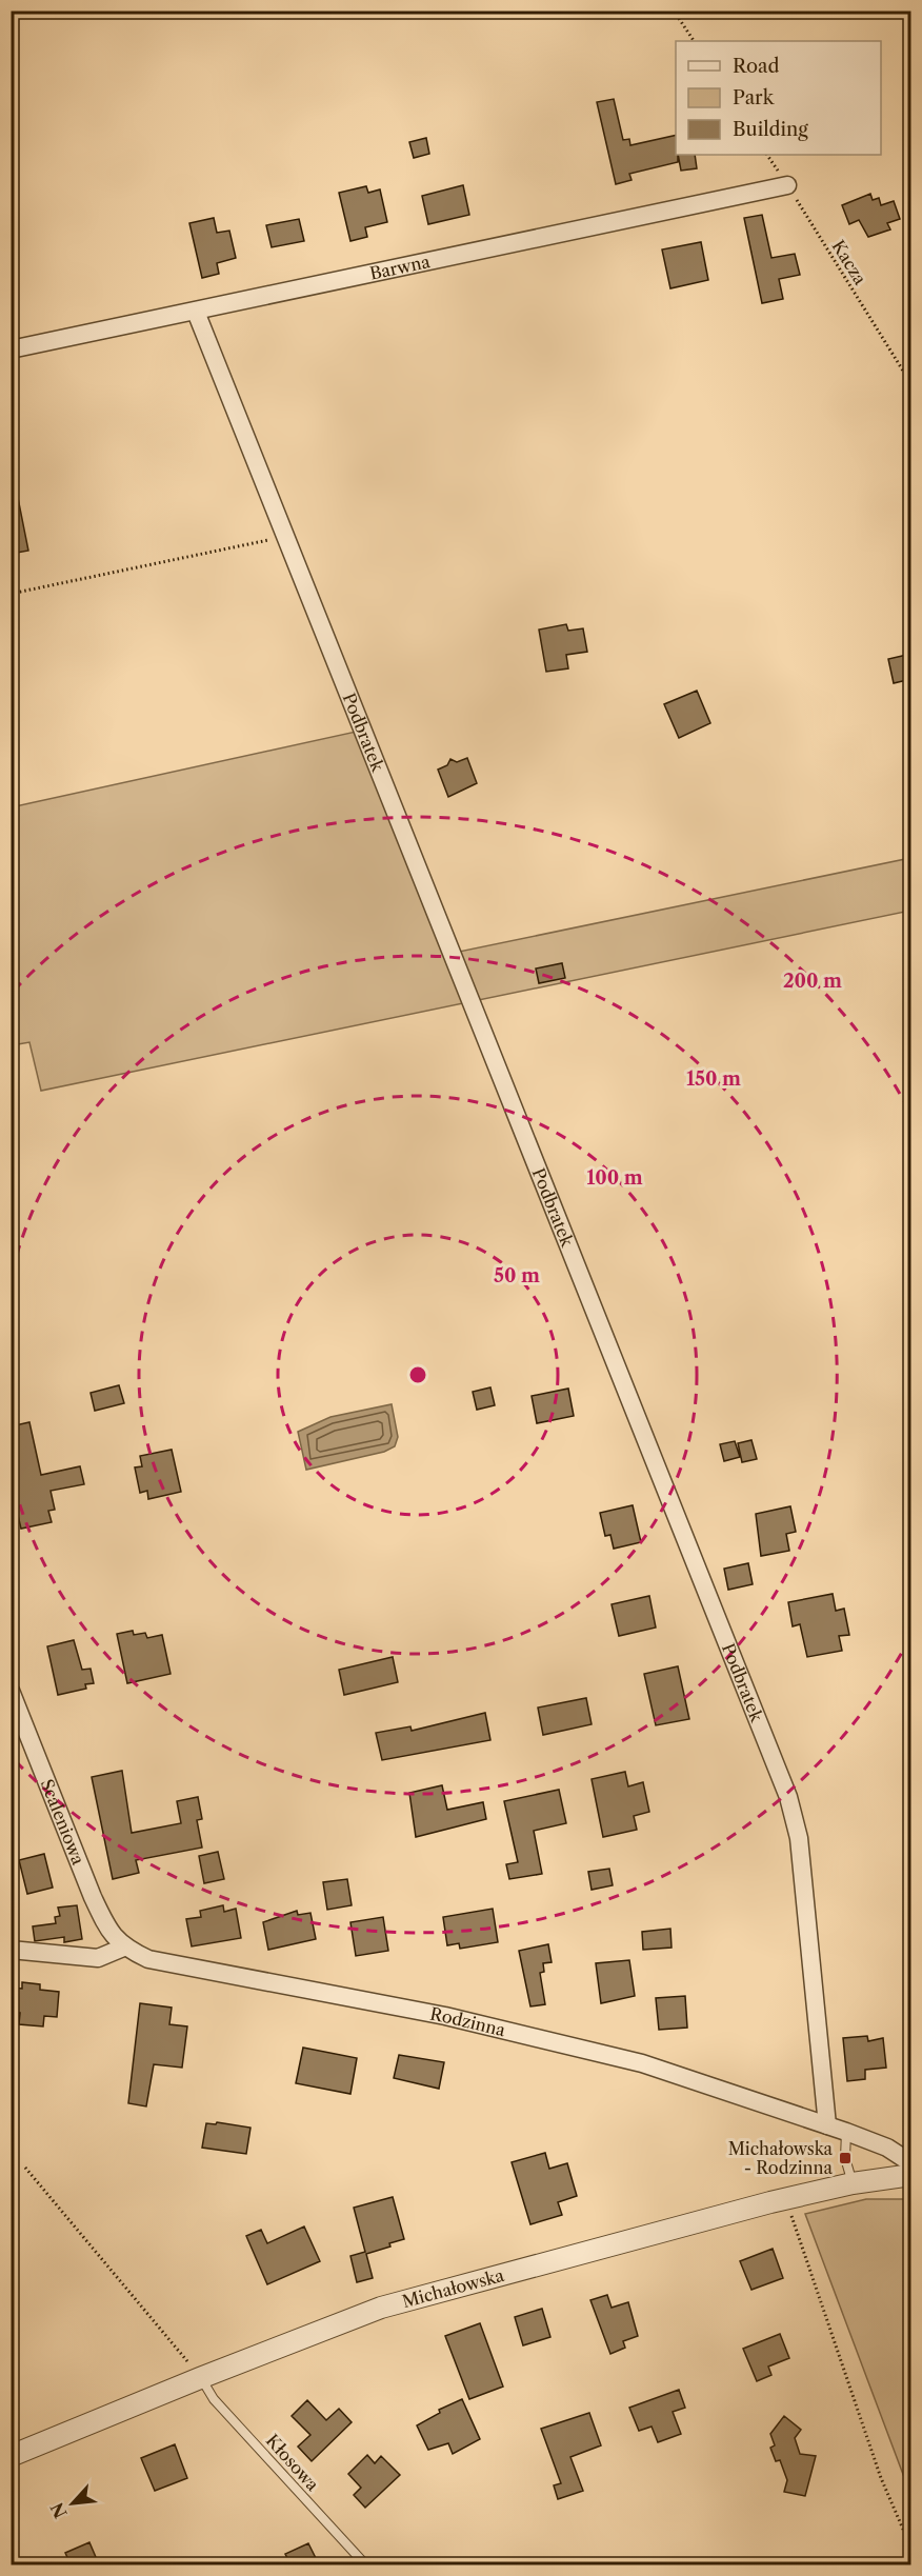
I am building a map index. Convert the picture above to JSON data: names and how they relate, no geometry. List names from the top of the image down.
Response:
{
  "streets": {
    "street": [
      "Barwna",
      "Podbratek",
      "Scaleniowa",
      "Rodzinna",
      "Michałowska"
    ],
    "lane": ["Kłosowa"],
    "path": ["Kacza"]
  },
  "crossings": [
    ["Kacza", "Barwna"],
    ["Barwna", "Podbratek"],
    ["Podbratek", "Rodzinna"],
    ["Scaleniowa", "Rodzinna"],
    ["Michałowska", "Kłosowa"]
  ],
  "places": {
    "transit": ["Michałowska - Rodzinna"]
  },
  "legend": ["Road", "Park", "Building"],
  "north": "bottom left",
  "rings": [
    "200 m",
    "150 m",
    "100 m",
    "50 m"
  ]
}
